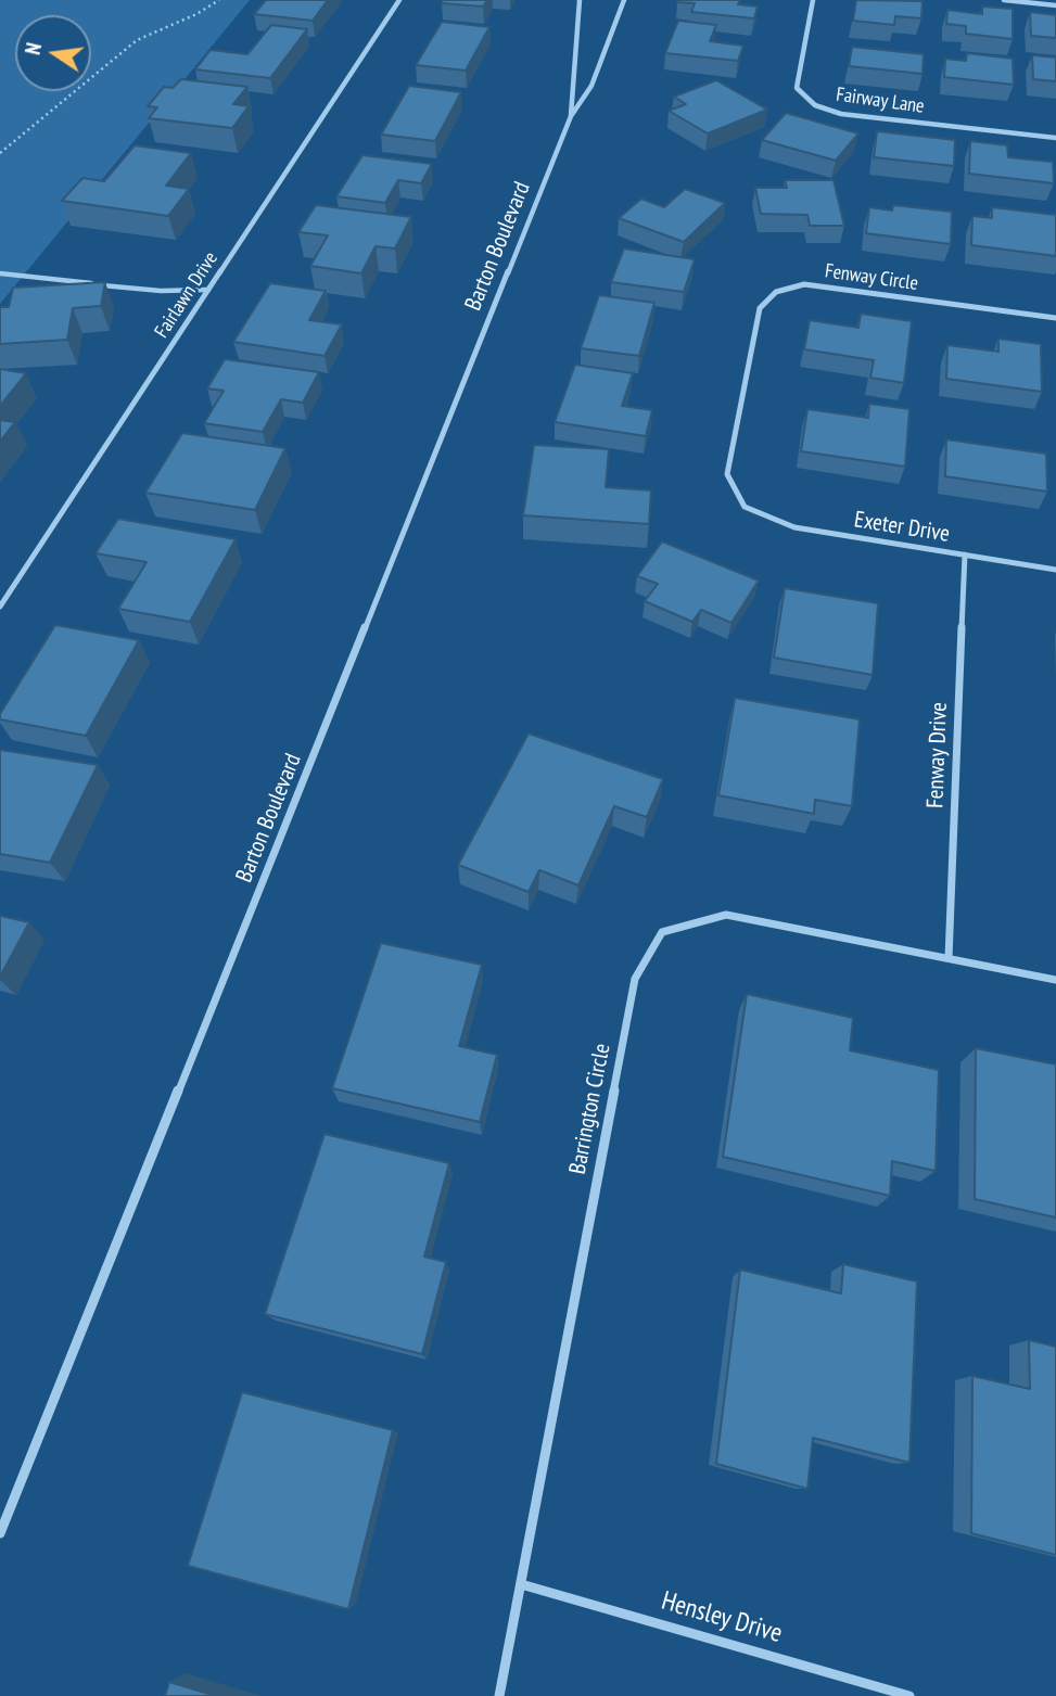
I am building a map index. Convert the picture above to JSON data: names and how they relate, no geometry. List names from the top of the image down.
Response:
{
  "streets": {
    "street": [
      "Fairway Lane",
      "Barton Boulevard",
      "Fenway Circle",
      "Fairlawn Drive",
      "Exeter Drive",
      "Fenway Drive",
      "Barrington Circle",
      "Hensley Drive"
    ]
  },
  "crossings": [
    ["Fenway Circle", "Exeter Drive"],
    ["Exeter Drive", "Fenway Drive"],
    ["Fenway Drive", "Barrington Circle"],
    ["Barrington Circle", "Hensley Drive"]
  ],
  "north": "left"
}
